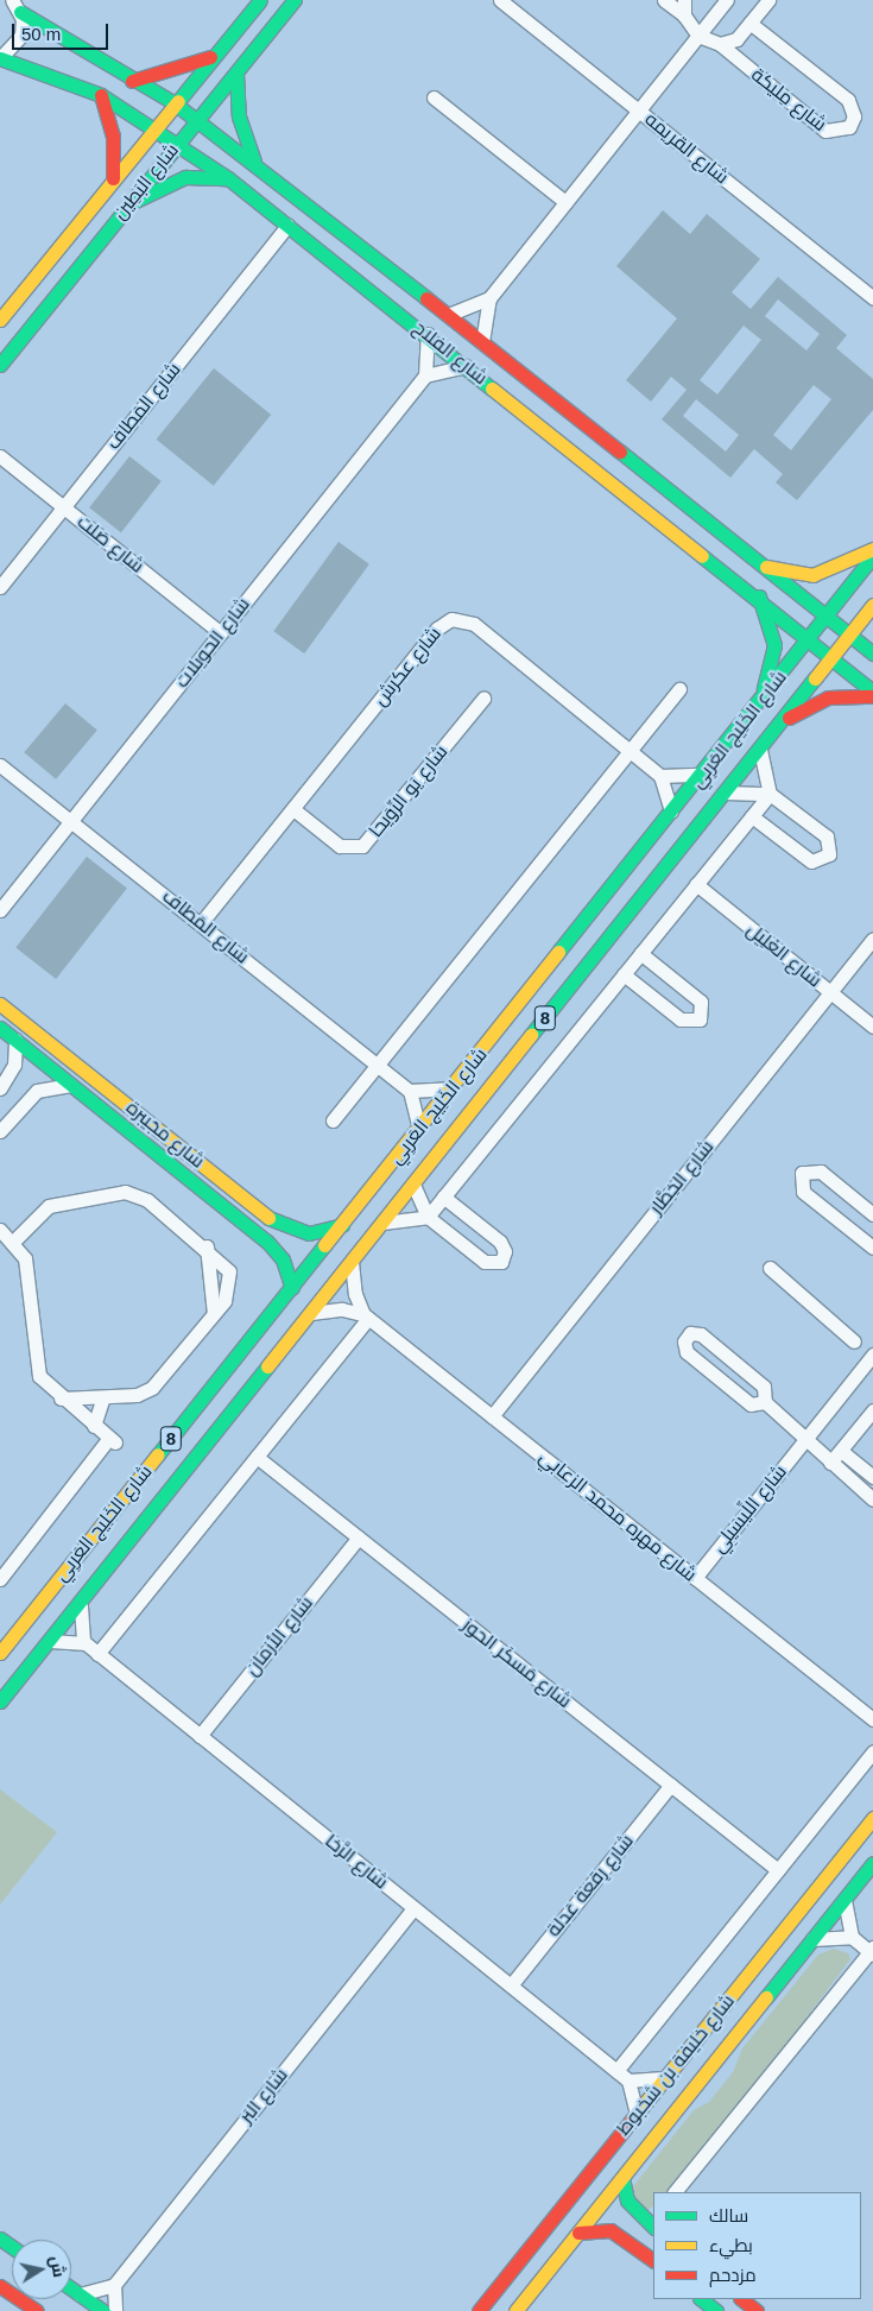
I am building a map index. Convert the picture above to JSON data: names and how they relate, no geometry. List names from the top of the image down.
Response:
{
  "streets": {
    "main road": [
      "شارع البَطِين",
      "شارع الفلاح",
      "شارع الخَلِيج العَربِي",
      "8",
      "شارع مجَيبرة",
      "شارع خليفة بن شخبوط"
    ],
    "street": [
      "شارع مِليكة",
      "شارع القريمه",
      "شارع المَطاف",
      "شارع صَلت",
      "شارع الحويلات",
      "شارع عكرش",
      "شارع يَو الرِّوَيحا",
      "شارع الغَلِيل",
      "شارع الخِطَّار",
      "شارع اللِّيسَيلِي",
      "شارع مهره محمد الزعابي",
      "شارع الأزمان",
      "شارع مَسكَر الحوز",
      "شارع الرَّخا",
      "شارع رِقعة عَدلة",
      "شارع البَر"
    ]
  },
  "crossings": [
    ["شارع البَطِين", "شارع الفلاح"],
    ["شارع الفلاح", "شارع المَطاف"],
    ["شارع الفلاح", "شارع الخَلِيج العَربِي"],
    ["شارع المَطاف", "شارع صَلت"],
    ["شارع المَطاف", "شارع الحويلات"],
    ["شارع المَطاف", "شارع عكرش"],
    ["شارع صَلت", "شارع الحويلات"],
    ["شارع عكرش", "شارع يَو الرِّوَيحا"],
    ["شارع الخَلِيج العَربِي", "شارع مجَيبرة"],
    ["شارع الغَلِيل", "شارع الخِطَّار"],
    ["شارع الخِطَّار", "شارع مهره محمد الزعابي"],
    ["شارع اللِّيسَيلِي", "شارع مهره محمد الزعابي"],
    ["شارع الأزمان", "شارع مَسكَر الحوز"],
    ["شارع الأزمان", "شارع الرَّخا"],
    ["شارع مَسكَر الحوز", "شارع رِقعة عَدلة"],
    ["شارع الرَّخا", "شارع رِقعة عَدلة"],
    ["شارع الرَّخا", "شارع البَر"]
  ],
  "legend": ["سالك", "بطيء", "مزدحم"],
  "scale_bar": "50 m",
  "north": "right"
}
